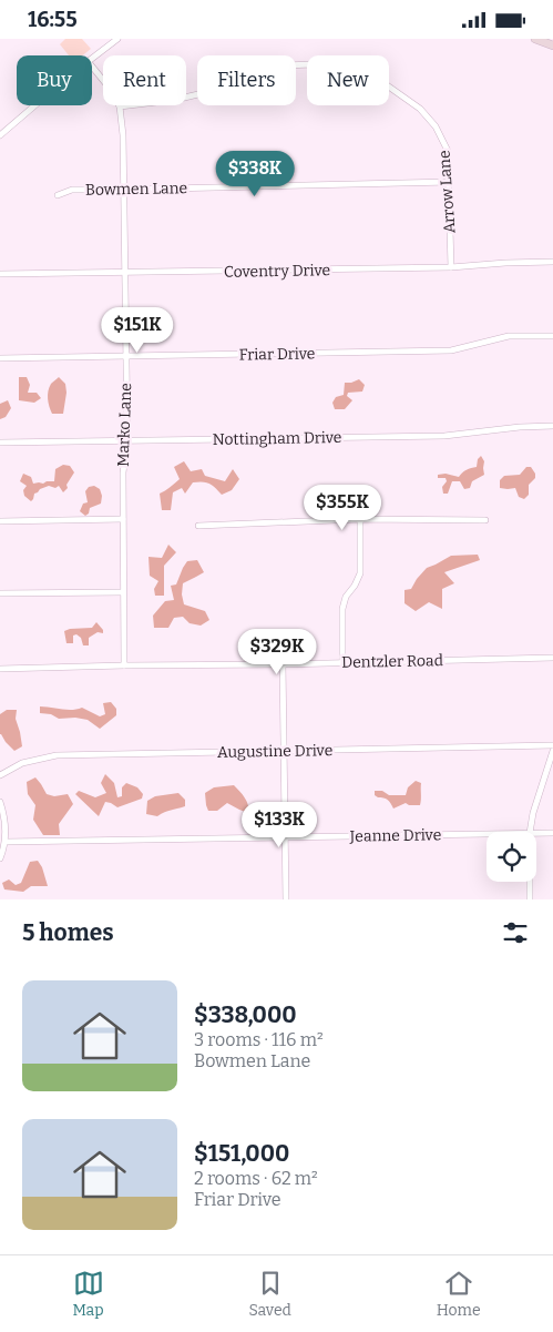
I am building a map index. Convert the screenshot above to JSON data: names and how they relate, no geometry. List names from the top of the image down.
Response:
{
  "streets": {
    "street": [
      "Bowmen Lane",
      "Arrow Lane",
      "Coventry Drive",
      "Friar Drive",
      "Marko Lane",
      "Nottingham Drive",
      "Dentzler Road",
      "Augustine Drive",
      "Jeanne Drive"
    ]
  },
  "crossings": [
    ["Bowmen Lane", "Arrow Lane"],
    ["Bowmen Lane", "Marko Lane"],
    ["Arrow Lane", "Coventry Drive"],
    ["Arrow Lane", "Marko Lane"],
    ["Coventry Drive", "Marko Lane"],
    ["Friar Drive", "Marko Lane"],
    ["Marko Lane", "Nottingham Drive"],
    ["Marko Lane", "Dentzler Road"]
  ],
  "page": {
    "status": "16:55",
    "chip": [
      "Buy",
      "Rent",
      "Filters",
      "New"
    ],
    "price": [
      "$338K",
      "$151K",
      "$355K",
      "$329K",
      "$133K"
    ],
    "heading": "5 homes",
    "list": [
      {
        "name": "$338,000",
        "note": "3 rooms · 116 m² · Bowmen Lane"
      },
      {
        "name": "$151,000",
        "note": "2 rooms · 62 m² · Friar Drive"
      }
    ],
    "tabs": ["Map", "Saved", "Home"]
  }
}
